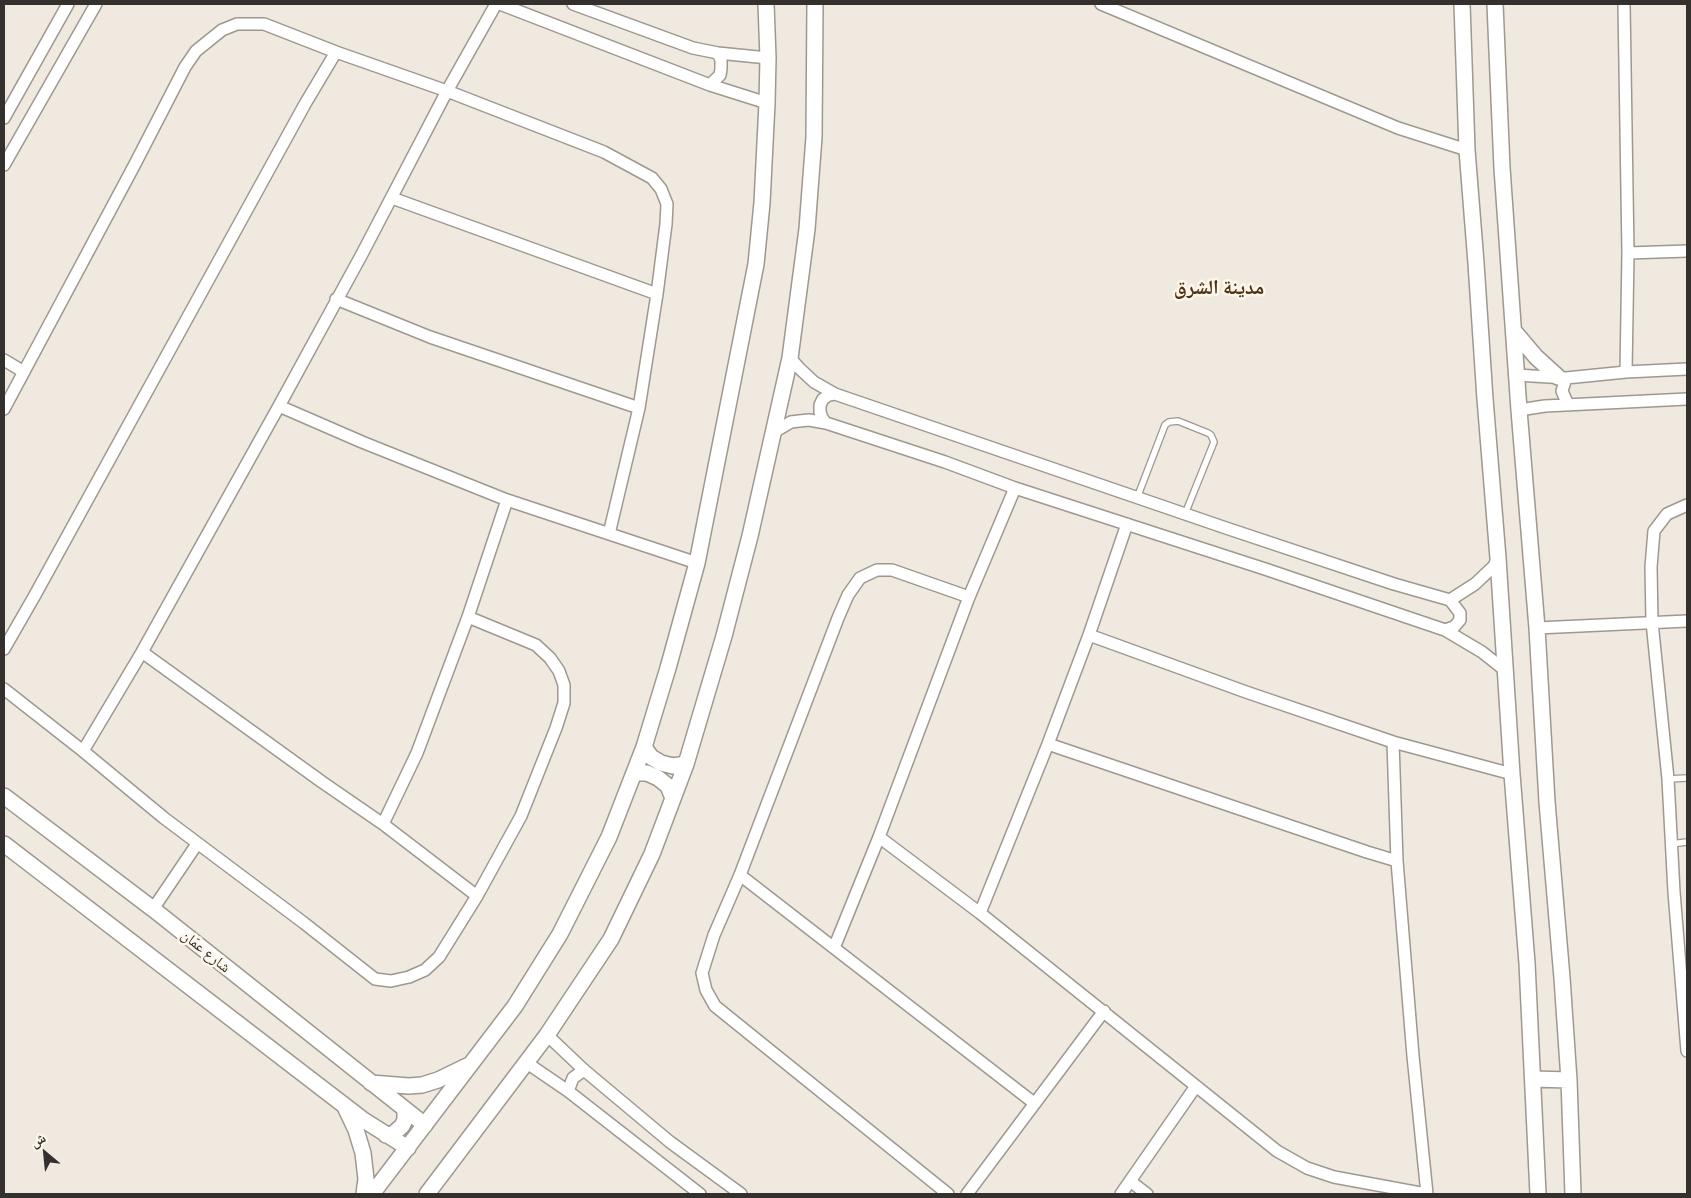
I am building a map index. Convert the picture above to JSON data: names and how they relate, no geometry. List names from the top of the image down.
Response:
{
  "streets": {
    "street": ["شارع عمّان"]
  },
  "districts": ["مدينة الشرق"],
  "north": "top left"
}
